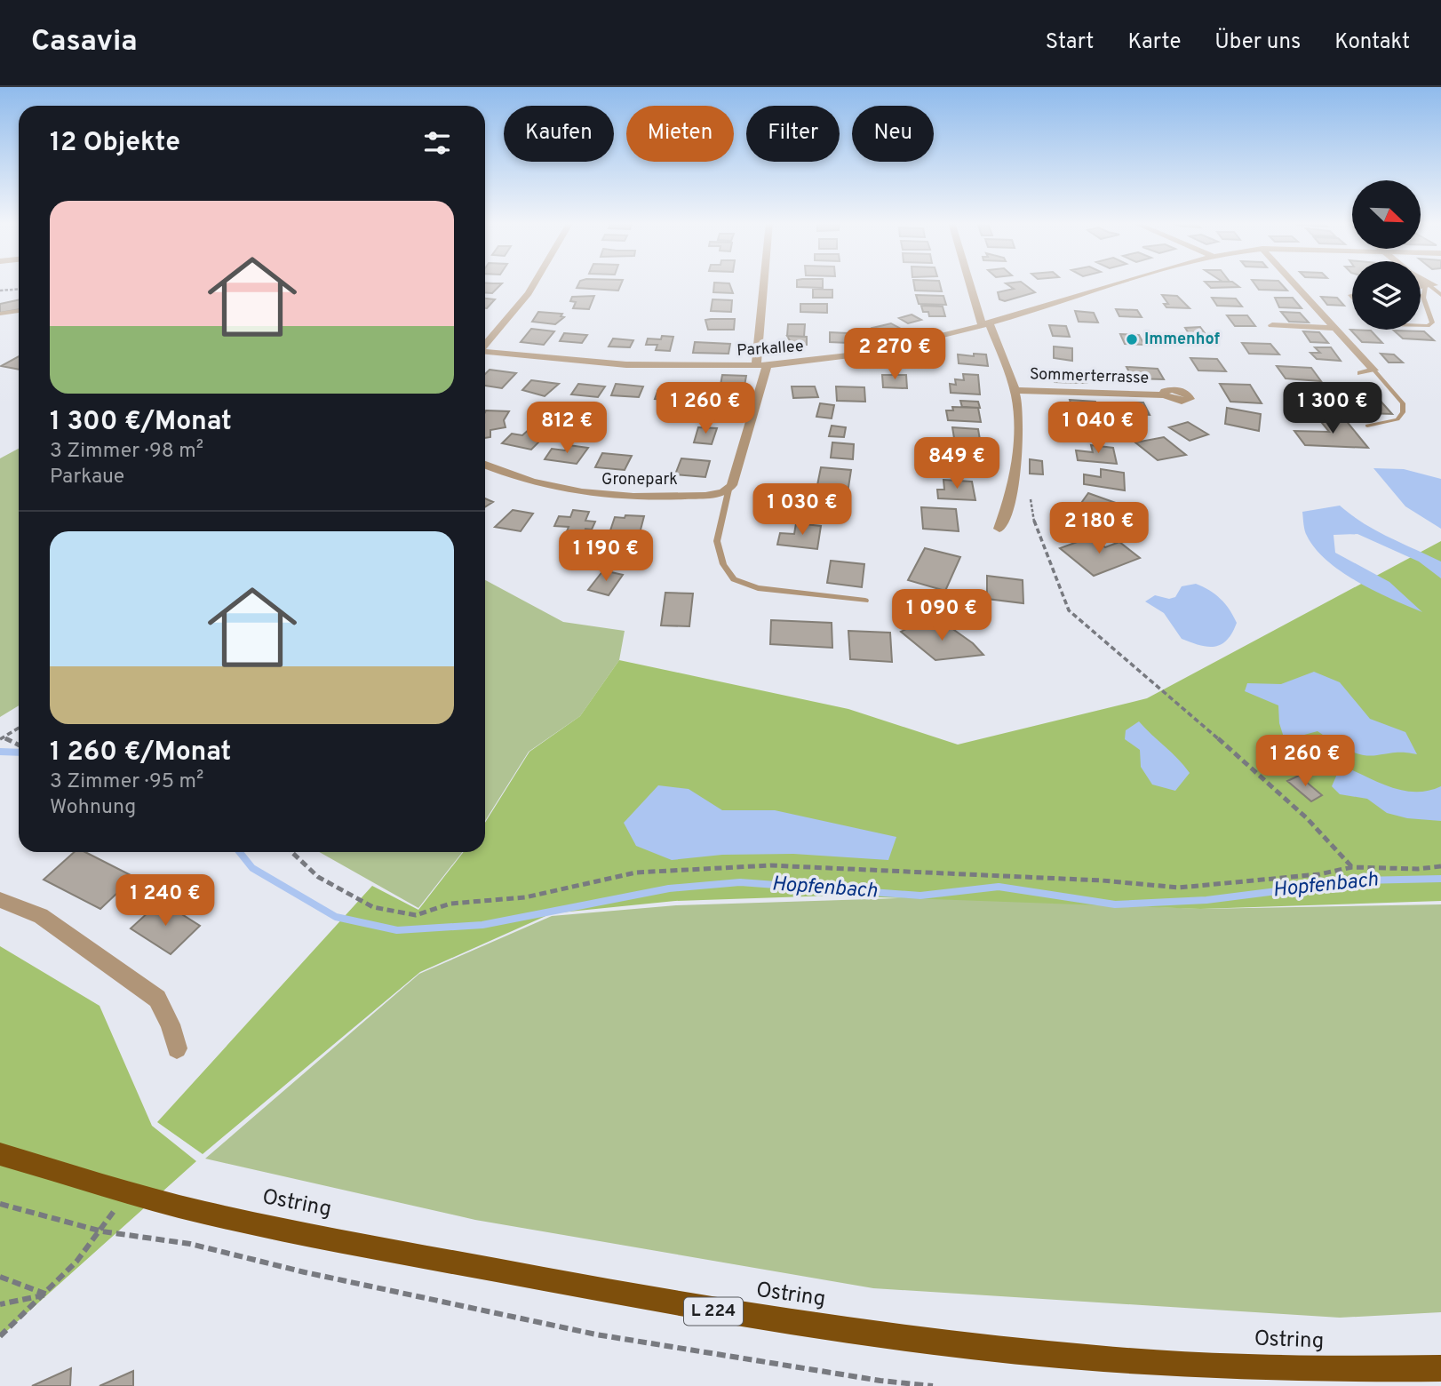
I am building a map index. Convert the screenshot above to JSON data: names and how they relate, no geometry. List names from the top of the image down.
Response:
{
  "streets": {
    "main road": ["Ostring", "L 224"],
    "street": ["Parkallee", "Sommerterrasse", "Gronepark"]
  },
  "water": ["Hopfenbach"],
  "places": ["Immenhof"],
  "north": "bottom right",
  "page": {
    "header": "Casavia",
    "nav": [
      "Start",
      "Karte",
      "Über uns",
      "Kontakt"
    ],
    "chip": [
      "Kaufen",
      "Mieten",
      "Filter",
      "Neu"
    ],
    "heading": "12 Objekte",
    "list": [
      {
        "name": "1 300 €/Monat",
        "note": "3 Zimmer · 98 m² · Parkaue"
      },
      {
        "name": "1 260 €/Monat",
        "note": "3 Zimmer · 95 m² · Wohnung"
      }
    ],
    "price": [
      "2 270 €",
      "1 260 €",
      "1 300 €",
      "812 €",
      "1 040 €",
      "849 €",
      "1 030 €",
      "2 180 €",
      "1 190 €",
      "1 090 €",
      "1 260 €",
      "1 240 €"
    ]
  }
}
